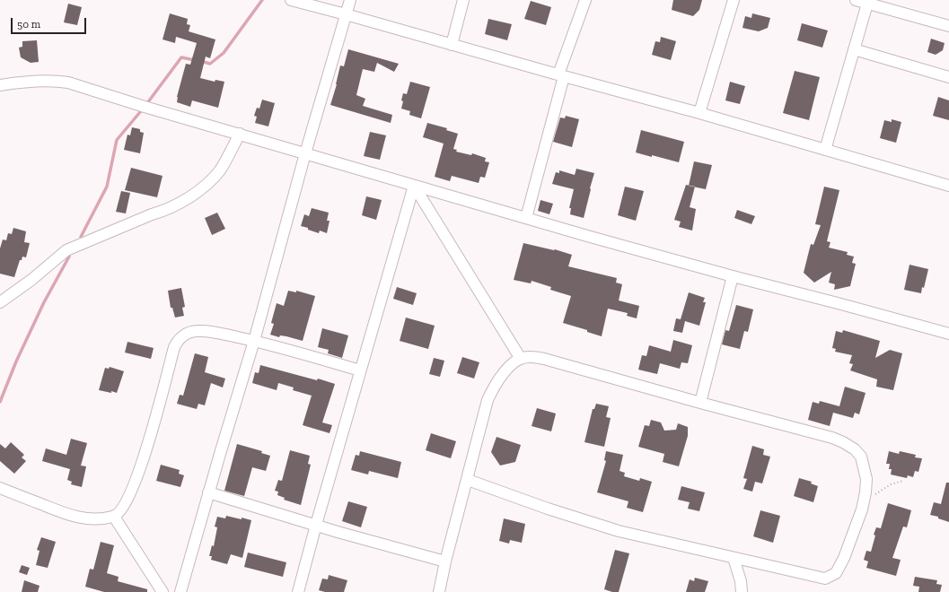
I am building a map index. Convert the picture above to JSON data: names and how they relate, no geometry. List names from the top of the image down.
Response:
{
  "scale_bar": "50 m"
}
